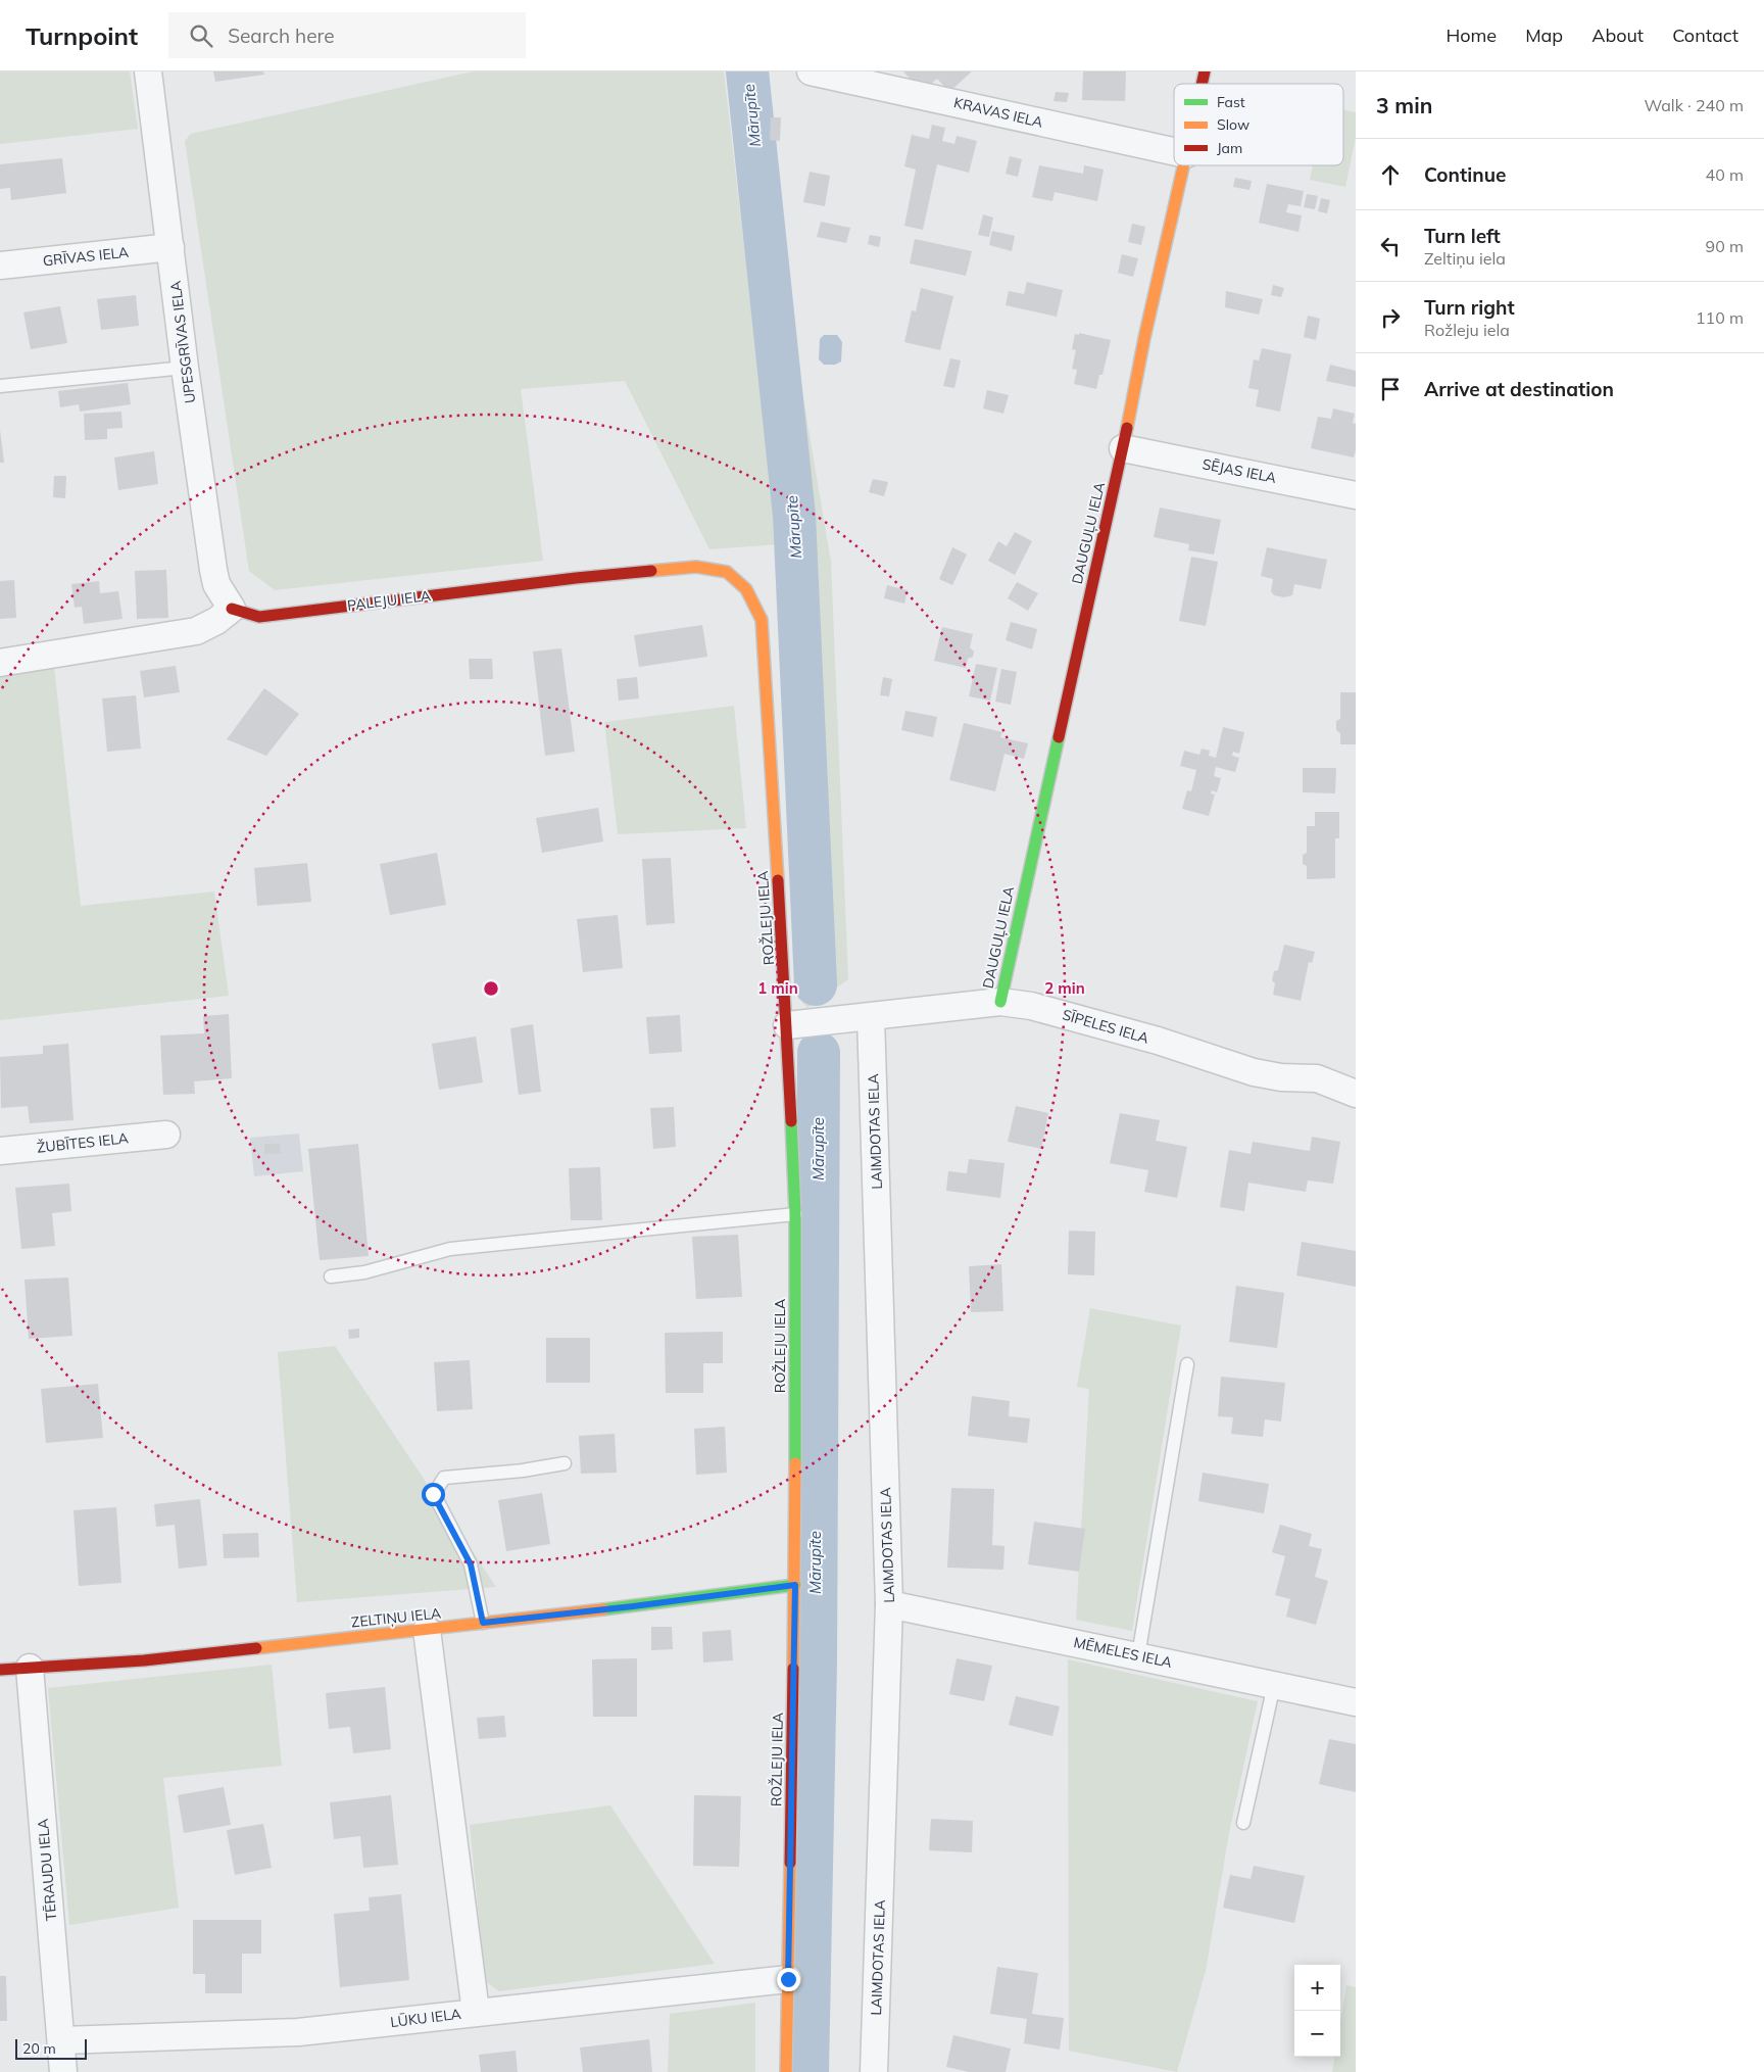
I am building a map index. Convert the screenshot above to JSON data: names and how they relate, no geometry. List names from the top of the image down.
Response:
{
  "streets": {
    "street": [
      "KRAVAS IELA",
      "GRĪVAS IELA",
      "UPESGRĪVAS IELA",
      "SĒJAS IELA",
      "DAUGUĻU IELA",
      "PALEJU IELA",
      "ROŽLEJU IELA",
      "SĪPELES IELA",
      "LAIMDOTAS IELA",
      "ŽUBĪTES IELA",
      "ZELTIŅU IELA",
      "MĒMELES IELA",
      "TĒRAUDU IELA",
      "LŪKU IELA"
    ]
  },
  "crossings": [
    ["GRĪVAS IELA", "UPESGRĪVAS IELA"],
    ["UPESGRĪVAS IELA", "PALEJU IELA"],
    ["SĒJAS IELA", "DAUGUĻU IELA"],
    ["DAUGUĻU IELA", "SĪPELES IELA"],
    ["PALEJU IELA", "ROŽLEJU IELA"],
    ["ROŽLEJU IELA", "SĪPELES IELA"],
    ["ROŽLEJU IELA", "ZELTIŅU IELA"],
    ["ROŽLEJU IELA", "LŪKU IELA"],
    ["SĪPELES IELA", "LAIMDOTAS IELA"],
    ["LAIMDOTAS IELA", "MĒMELES IELA"],
    ["ZELTIŅU IELA", "TĒRAUDU IELA"],
    ["TĒRAUDU IELA", "LŪKU IELA"]
  ],
  "water": ["Mārupīte"],
  "legend": ["Fast", "Slow", "Jam"],
  "scale_bar": "20 m",
  "page": {
    "header": "Turnpoint",
    "search": "Search here",
    "nav": [
      "Home",
      "Map",
      "About",
      "Contact"
    ],
    "heading": ["3 min", "Walk · 240 m"],
    "list": [
      ["Continue", "40 m"],
      ["Turn left", "Zeltiņu iela", "90 m"],
      ["Turn right", "Rožleju iela", "110 m"],
      "Arrive at destination"
    ],
    "map_buttons": ["+", "−"],
    "scale": "20 m"
  },
  "rings": ["1 min", "2 min"]
}
